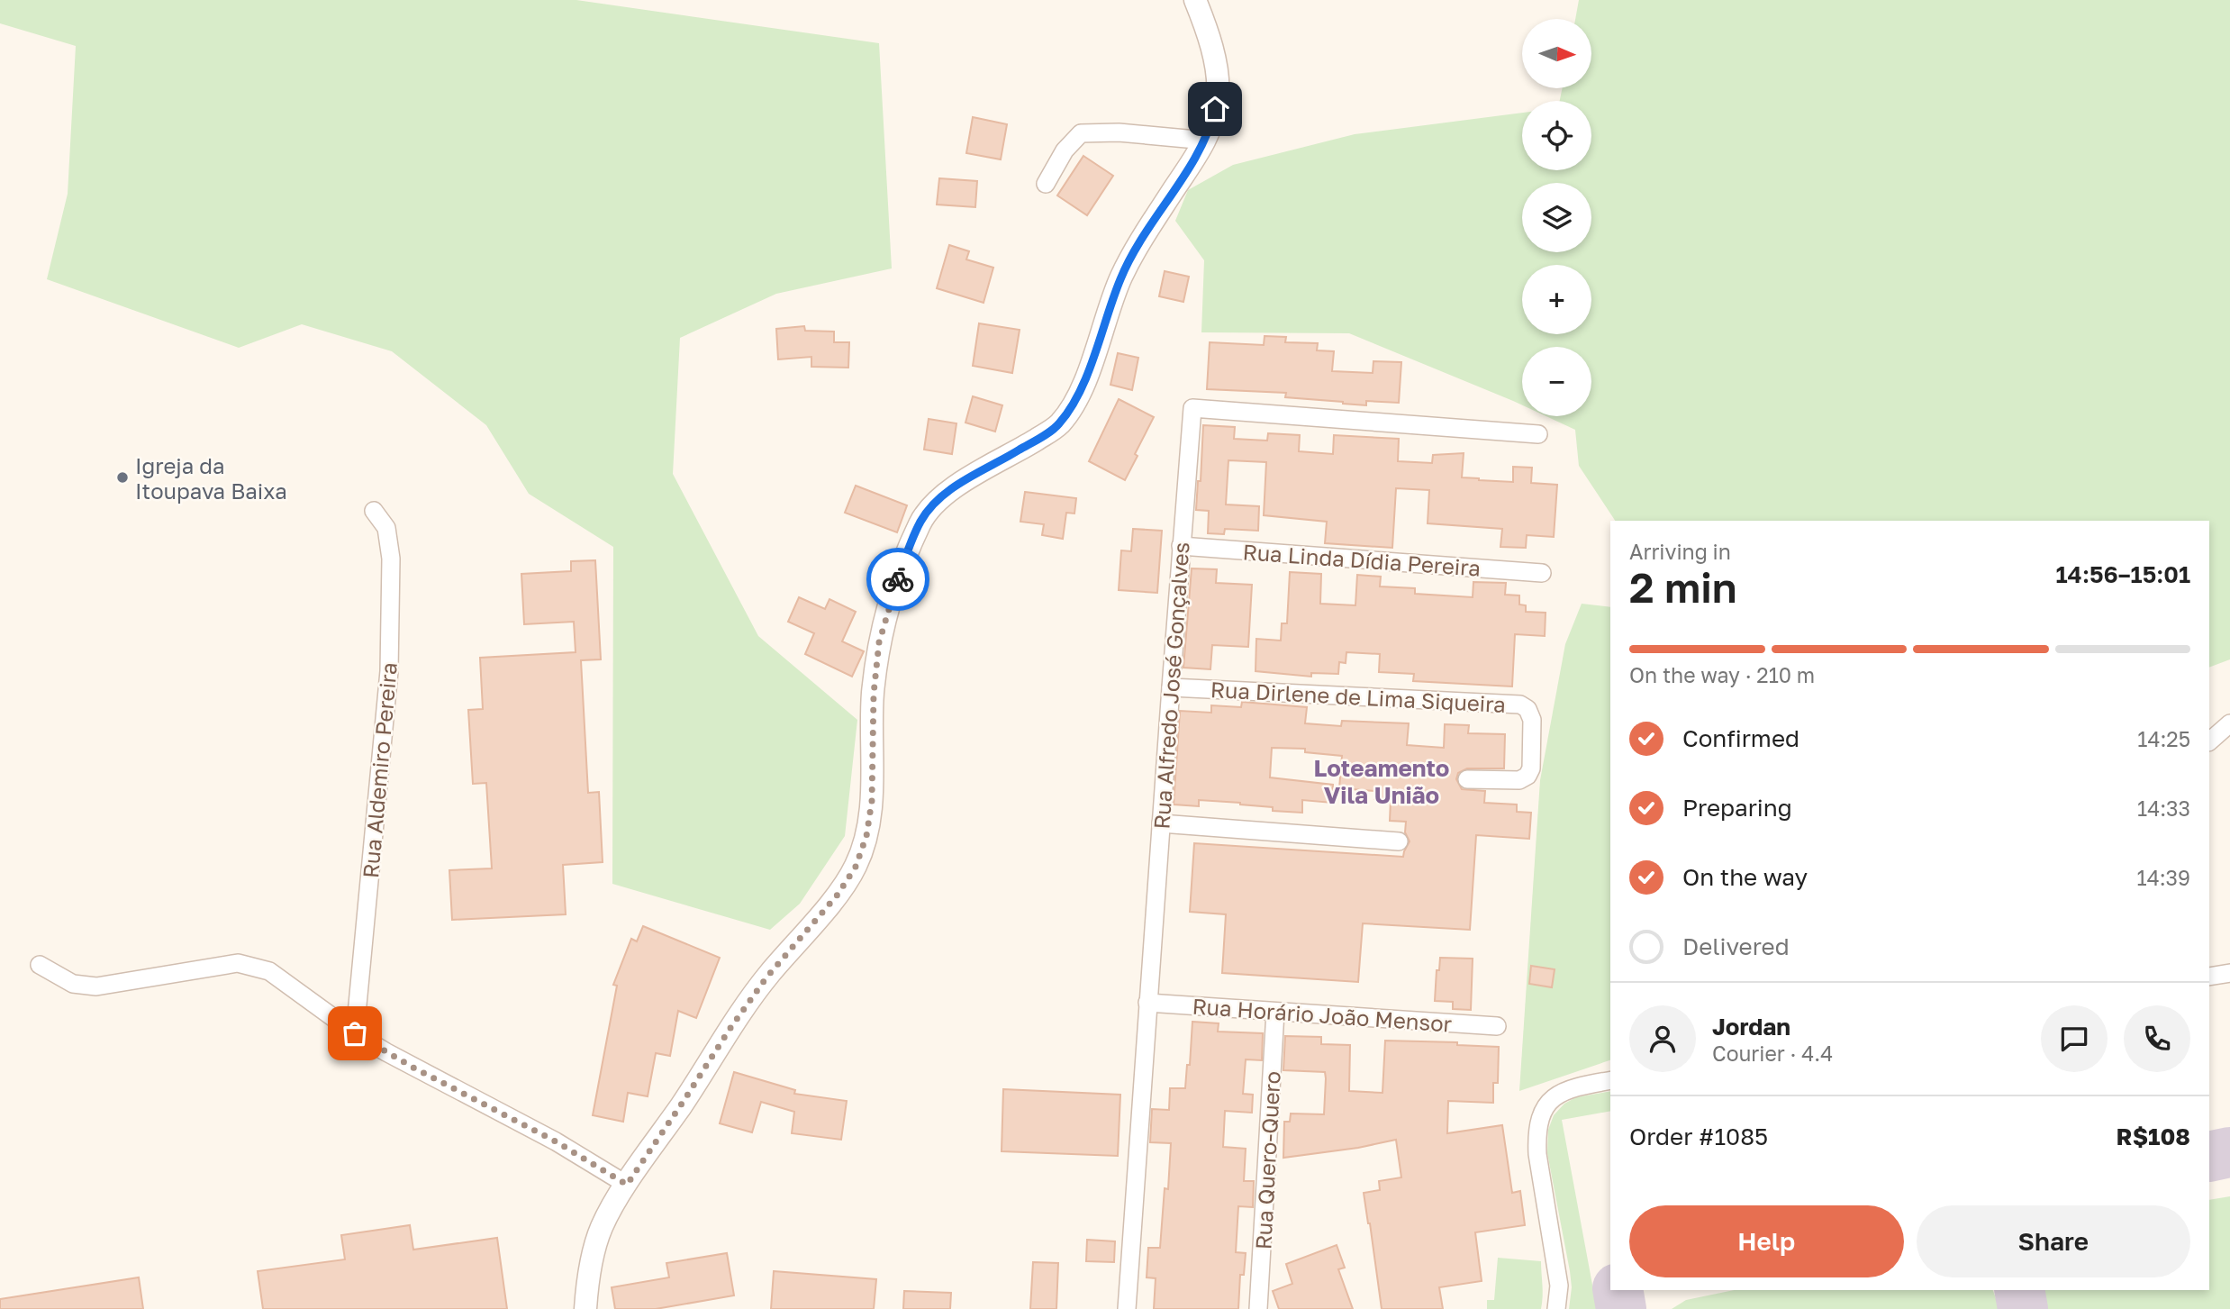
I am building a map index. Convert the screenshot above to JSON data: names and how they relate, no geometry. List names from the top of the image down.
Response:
{
  "streets": {
    "street": [
      "Rua Linda Dídia Pereira",
      "Rua Alfredo José Gonçalves",
      "Rua Dirlene de Lima Siqueira",
      "Rua Aldemiro Pereira",
      "Rua Horário João Mensor",
      "Rua Quero-Quero"
    ]
  },
  "crossings": [
    ["Rua Linda Dídia Pereira", "Rua Alfredo José Gonçalves"],
    ["Rua Alfredo José Gonçalves", "Rua Dirlene de Lima Siqueira"],
    ["Rua Alfredo José Gonçalves", "Rua Horário João Mensor"],
    ["Rua Horário João Mensor", "Rua Quero-Quero"]
  ],
  "districts": ["Loteamento Vila União"],
  "places": ["Igreja da Itoupava Baixa"],
  "north": "right",
  "page": {
    "map_buttons": ["+", "−"],
    "heading": ["2 min", "Arriving in", "14:56–15:01"],
    "panel": [
      "Jordan",
      "Courier · 4.4",
      "Order #1085",
      "R$108"
    ],
    "bar": "On the way · 210 m",
    "list": [
      ["Confirmed", "14:25"],
      ["Preparing", "14:33"],
      ["On the way", "14:39"],
      "Delivered"
    ],
    "buttons": ["Help", "Share"]
  }
}
